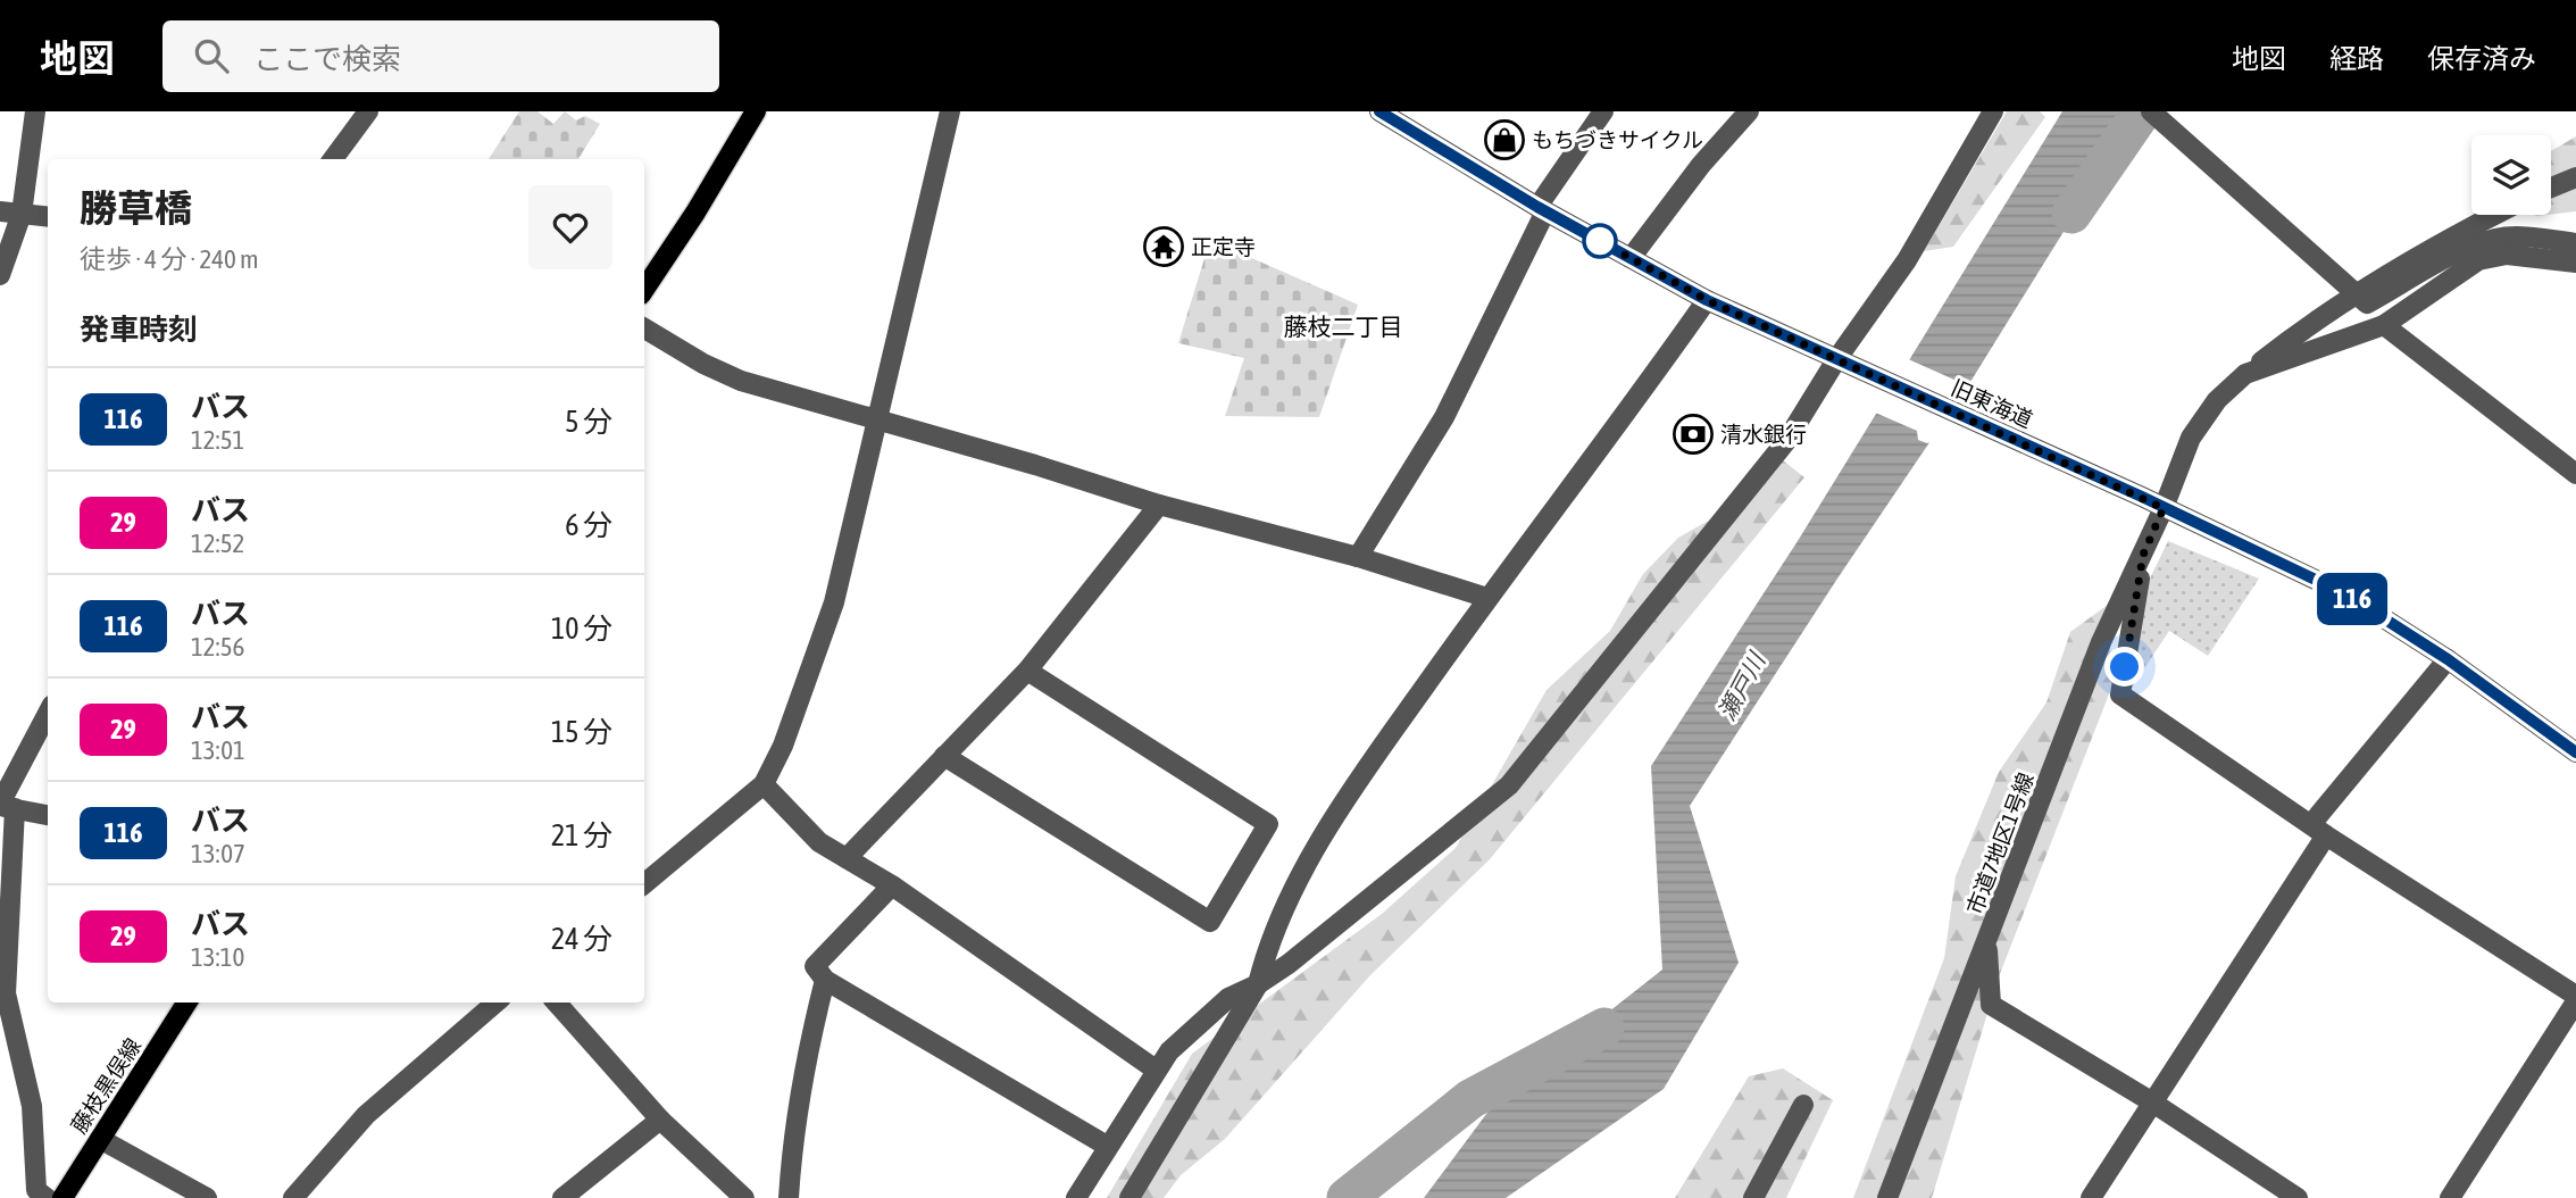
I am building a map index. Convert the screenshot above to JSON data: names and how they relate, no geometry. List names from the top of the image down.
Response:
{
  "streets": {
    "main road": ["藤枝黒俣線"],
    "street": ["旧東海道", "市道7地区1号線"]
  },
  "crossings": [
    ["旧東海道", "市道7地区1号線"]
  ],
  "districts": ["藤枝二丁目"],
  "water": ["瀬戸川"],
  "places": {
    "shop": ["もちづきサイクル"],
    "temple": ["正定寺"],
    "bank": ["清水銀行"]
  },
  "lines": ["bus line 116"],
  "page": {
    "header": "地図",
    "search": "ここで検索",
    "nav": ["地図", "経路", "保存済み"],
    "on_map": "116",
    "heading": [
      ["勝草橋", "徒歩 · 4 分 · 240 m"],
      "発車時刻"
    ],
    "list": [
      {
        "mark": "116",
        "name": "バス",
        "note": "12:51",
        "value": "5 分"
      },
      {
        "mark": "29",
        "name": "バス",
        "note": "12:52",
        "value": "6 分"
      },
      {
        "mark": "116",
        "name": "バス",
        "note": "12:56",
        "value": "10 分"
      },
      {
        "mark": "29",
        "name": "バス",
        "note": "13:01",
        "value": "15 分"
      },
      {
        "mark": "116",
        "name": "バス",
        "note": "13:07",
        "value": "21 分"
      },
      {
        "mark": "29",
        "name": "バス",
        "note": "13:10",
        "value": "24 分"
      }
    ]
  }
}
